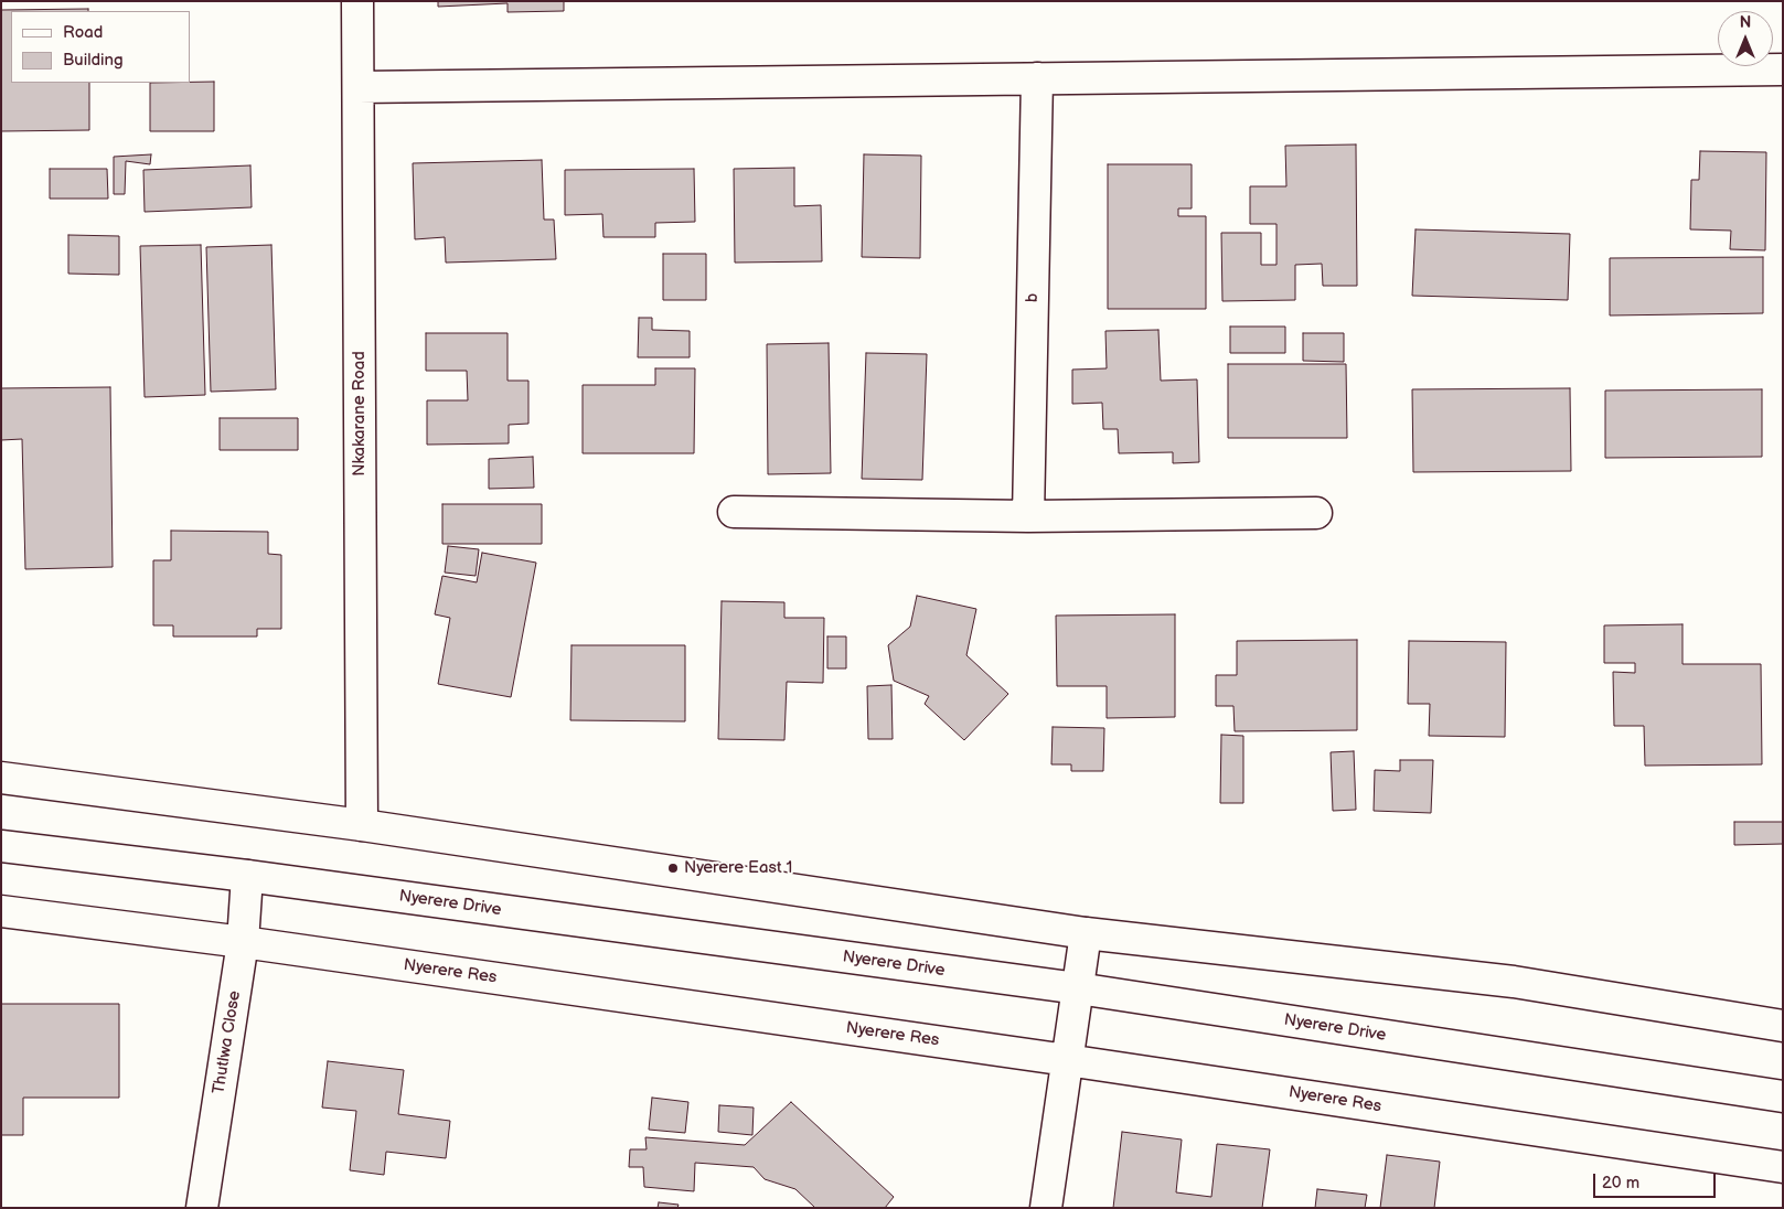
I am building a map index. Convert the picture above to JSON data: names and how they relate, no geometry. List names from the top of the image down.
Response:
{
  "streets": {
    "street": [
      "b",
      "Nkakarane Road",
      "Nyerere Drive",
      "Nyerere Res",
      "Thutlwa Close"
    ]
  },
  "crossings": [
    ["Nyerere Drive", "Thutlwa Close"],
    ["Nyerere Res", "Thutlwa Close"]
  ],
  "places": ["Nyerere East 1"],
  "legend": ["Road", "Building"],
  "scale_bar": "20 m",
  "north": "top"
}
